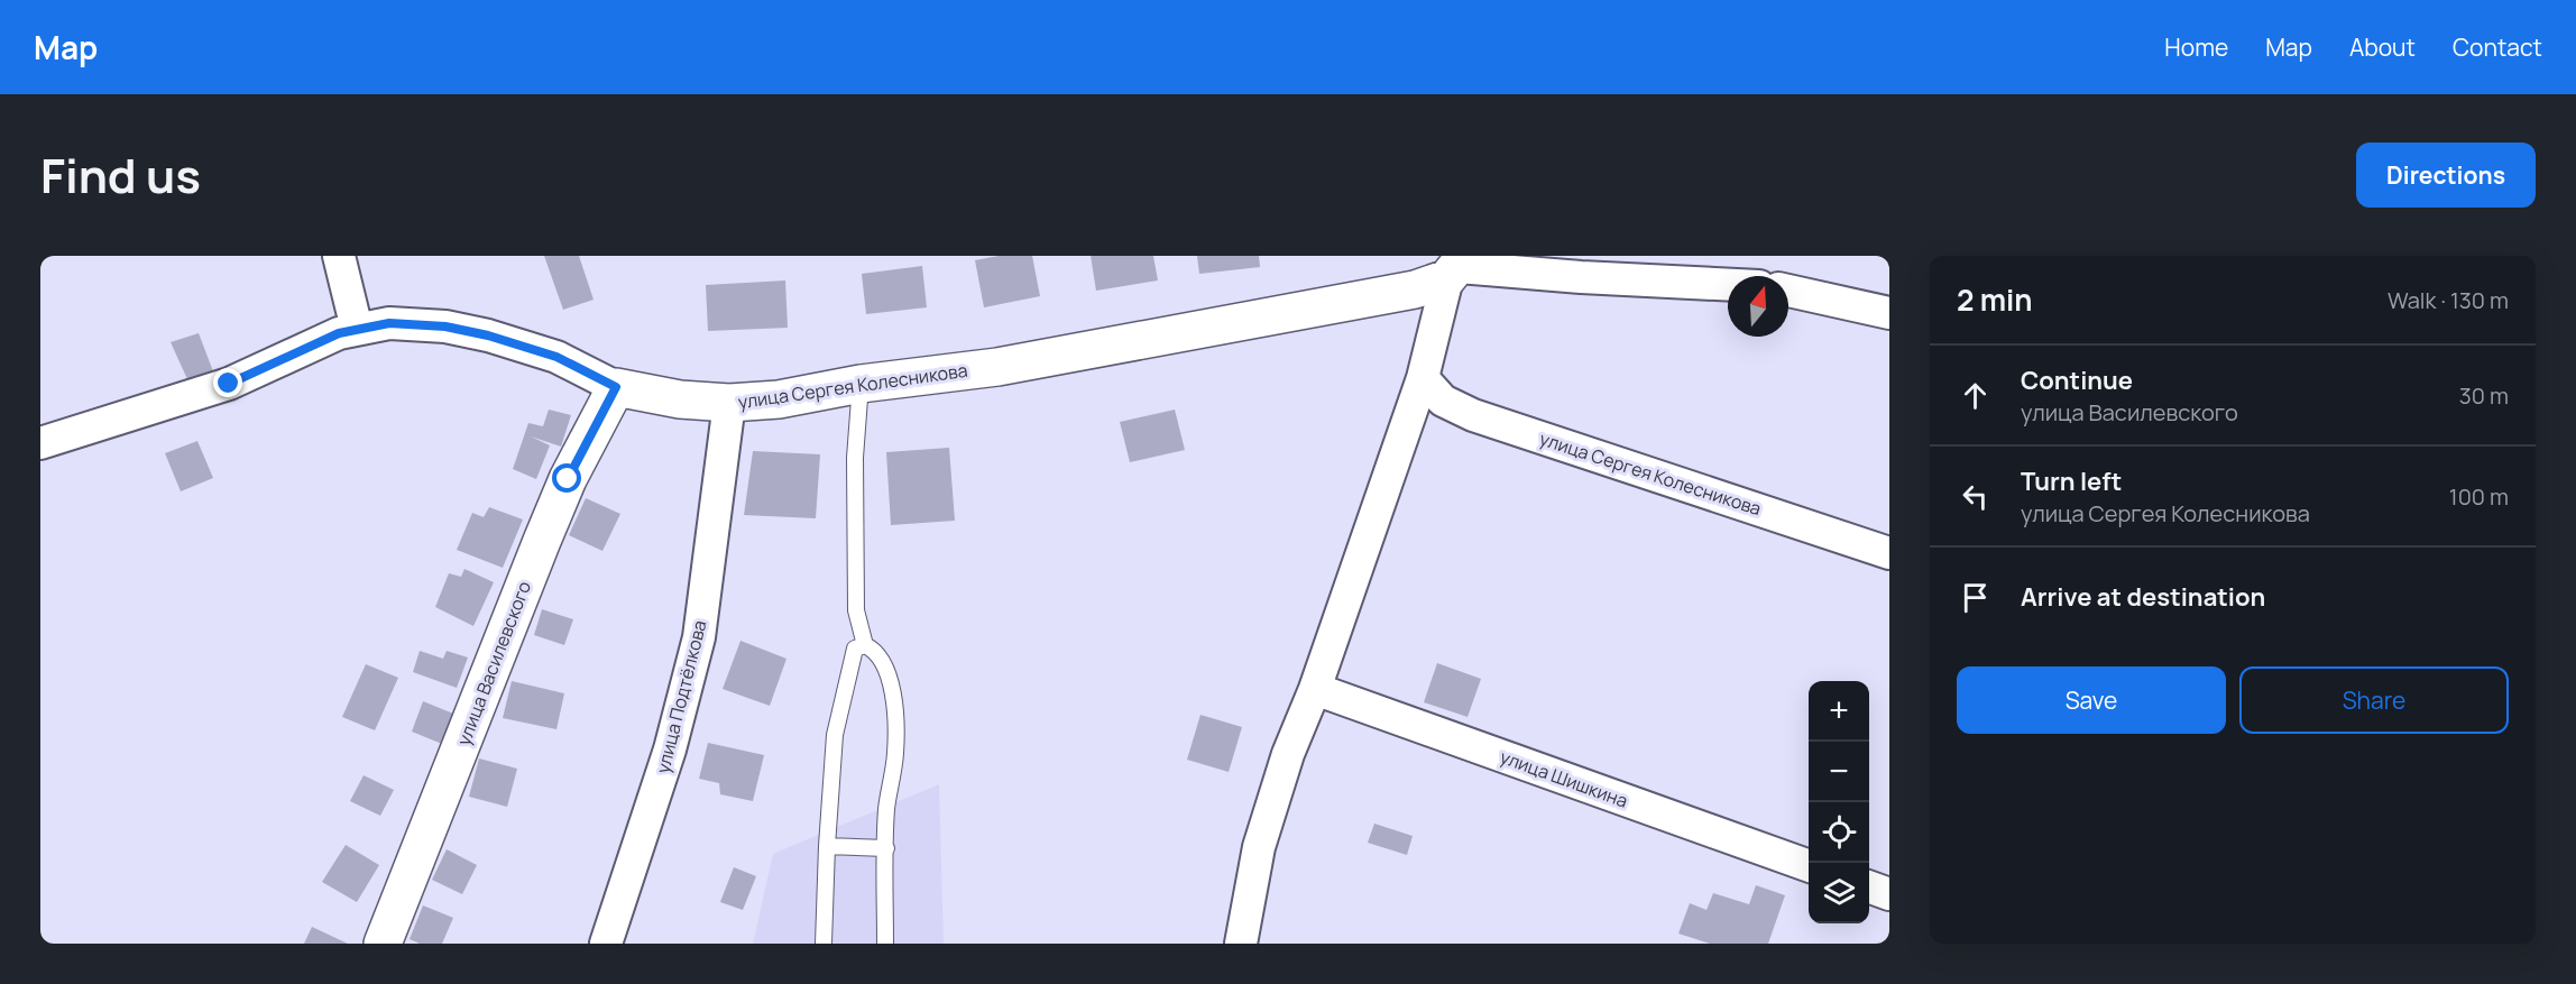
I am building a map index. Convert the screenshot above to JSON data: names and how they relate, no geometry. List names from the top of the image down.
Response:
{
  "streets": {
    "street": [
      "улица Сергея Колесникова",
      "улица Василевского",
      "улица Подтёлкова",
      "улица Шишкина"
    ]
  },
  "crossings": [
    ["улица Сергея Колесникова", "улица Василевского"],
    ["улица Сергея Колесникова", "улица Подтёлкова"]
  ],
  "north": "top",
  "page": {
    "header": "Map",
    "nav": [
      "Home",
      "Map",
      "About",
      "Contact"
    ],
    "title": "Find us",
    "buttons": [
      "Directions",
      ["Save", "Share"]
    ],
    "heading": ["2 min", "Walk · 130 m"],
    "list": [
      ["Continue", "улица Василевского", "30 m"],
      ["Turn left", "улица Сергея Колесникова", "100 m"],
      "Arrive at destination"
    ],
    "map_buttons": ["+", "−"]
  }
}
